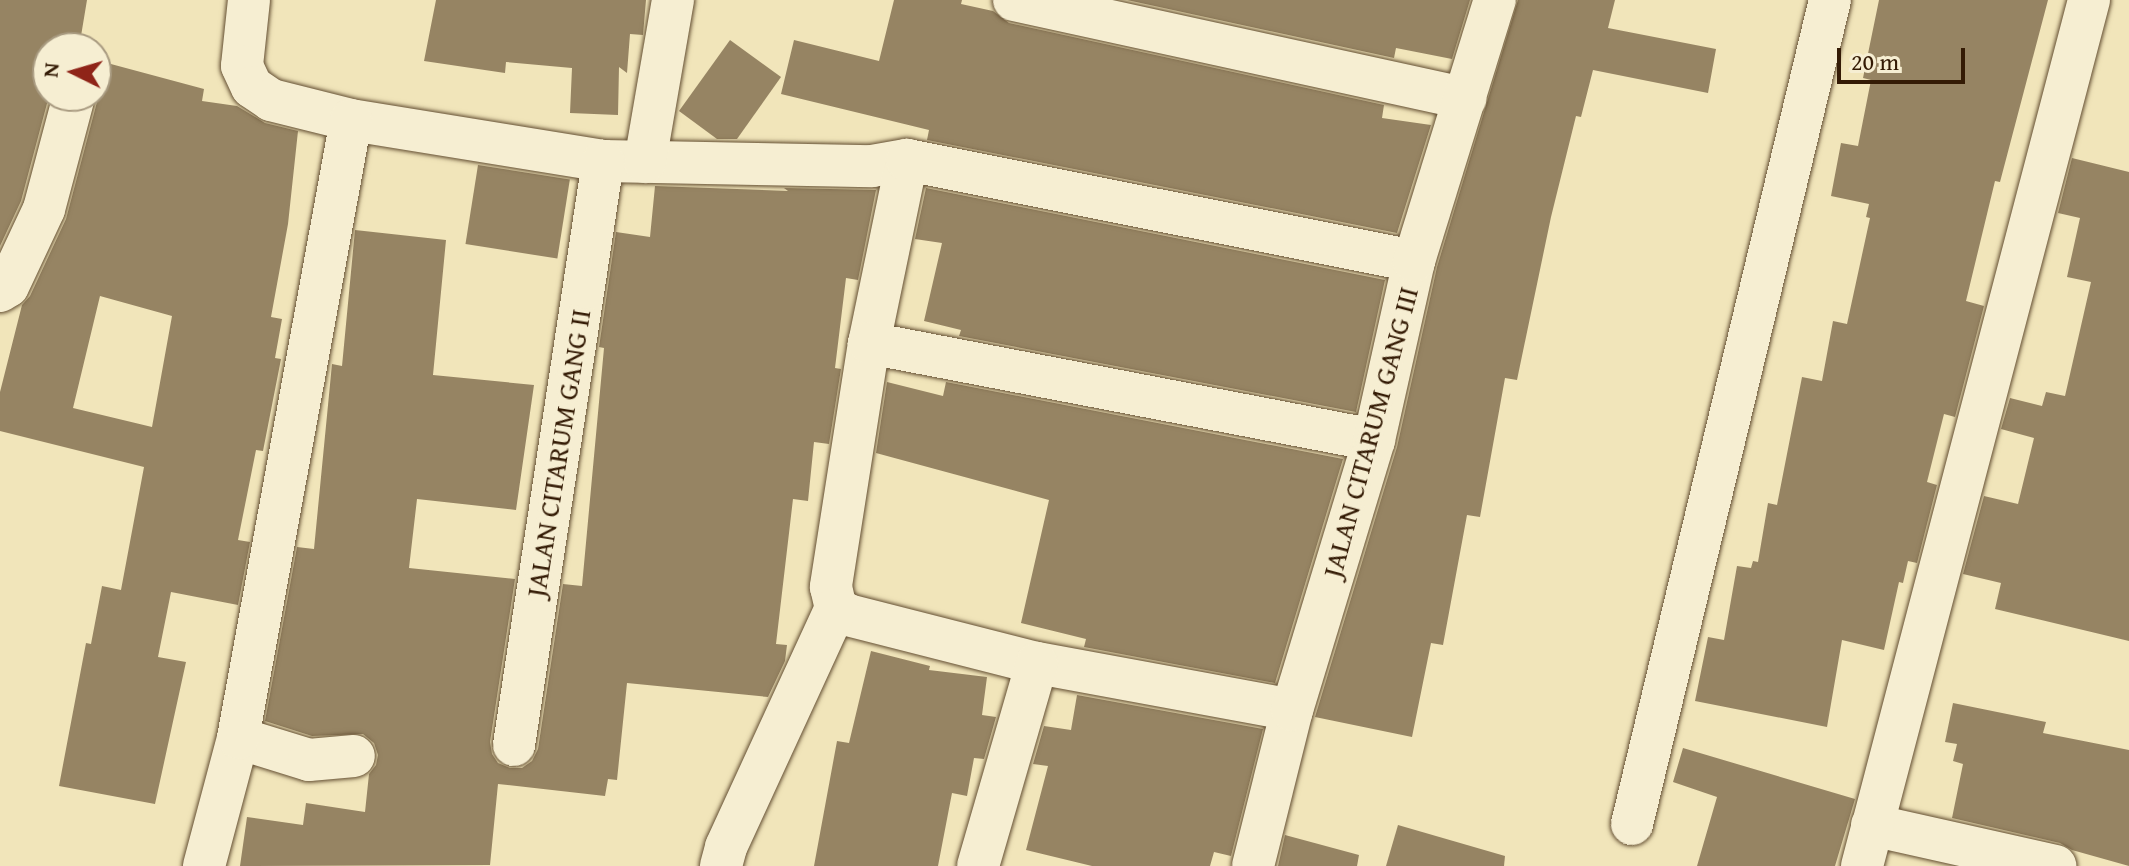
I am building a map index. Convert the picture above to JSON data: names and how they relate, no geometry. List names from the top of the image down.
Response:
{
  "streets": {
    "street": ["JALAN CITARUM GANG III", "JALAN CITARUM GANG II"]
  },
  "scale_bar": "20 m",
  "north": "left"
}
